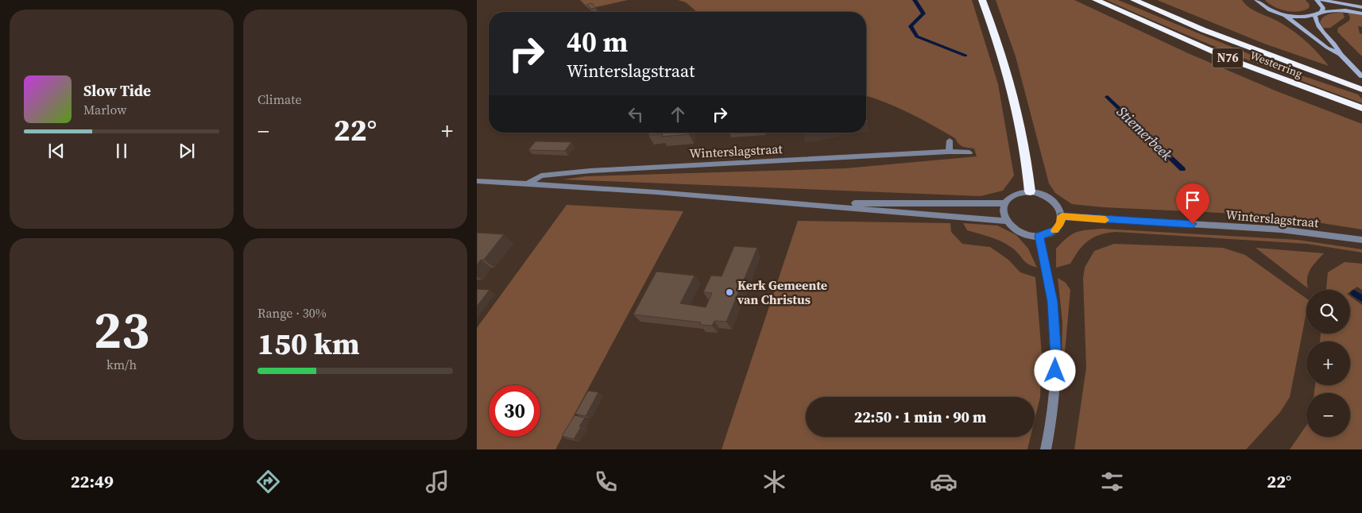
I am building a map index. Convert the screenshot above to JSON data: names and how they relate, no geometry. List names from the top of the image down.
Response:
{
  "streets": {
    "highway": ["N76", "Westerring"],
    "street": ["Winterslagstraat"]
  },
  "water": ["Stiemerbeek"],
  "places": ["Kerk Gemeente van Christus"],
  "page": {
    "tile": [
      "Climate",
      ["23", "km/h"],
      ["Range · 30%", "150 km"]
    ],
    "turn": ["40 m", "Winterslagstraat"],
    "song": ["Slow Tide", "Marlow"],
    "heat": ["−", "22°", "+"],
    "map_buttons": ["+", "−"],
    "limit": "30",
    "trip": "22:50 · 1 min · 90 m",
    "tabs": ["22:49", "22°"]
  }
}
